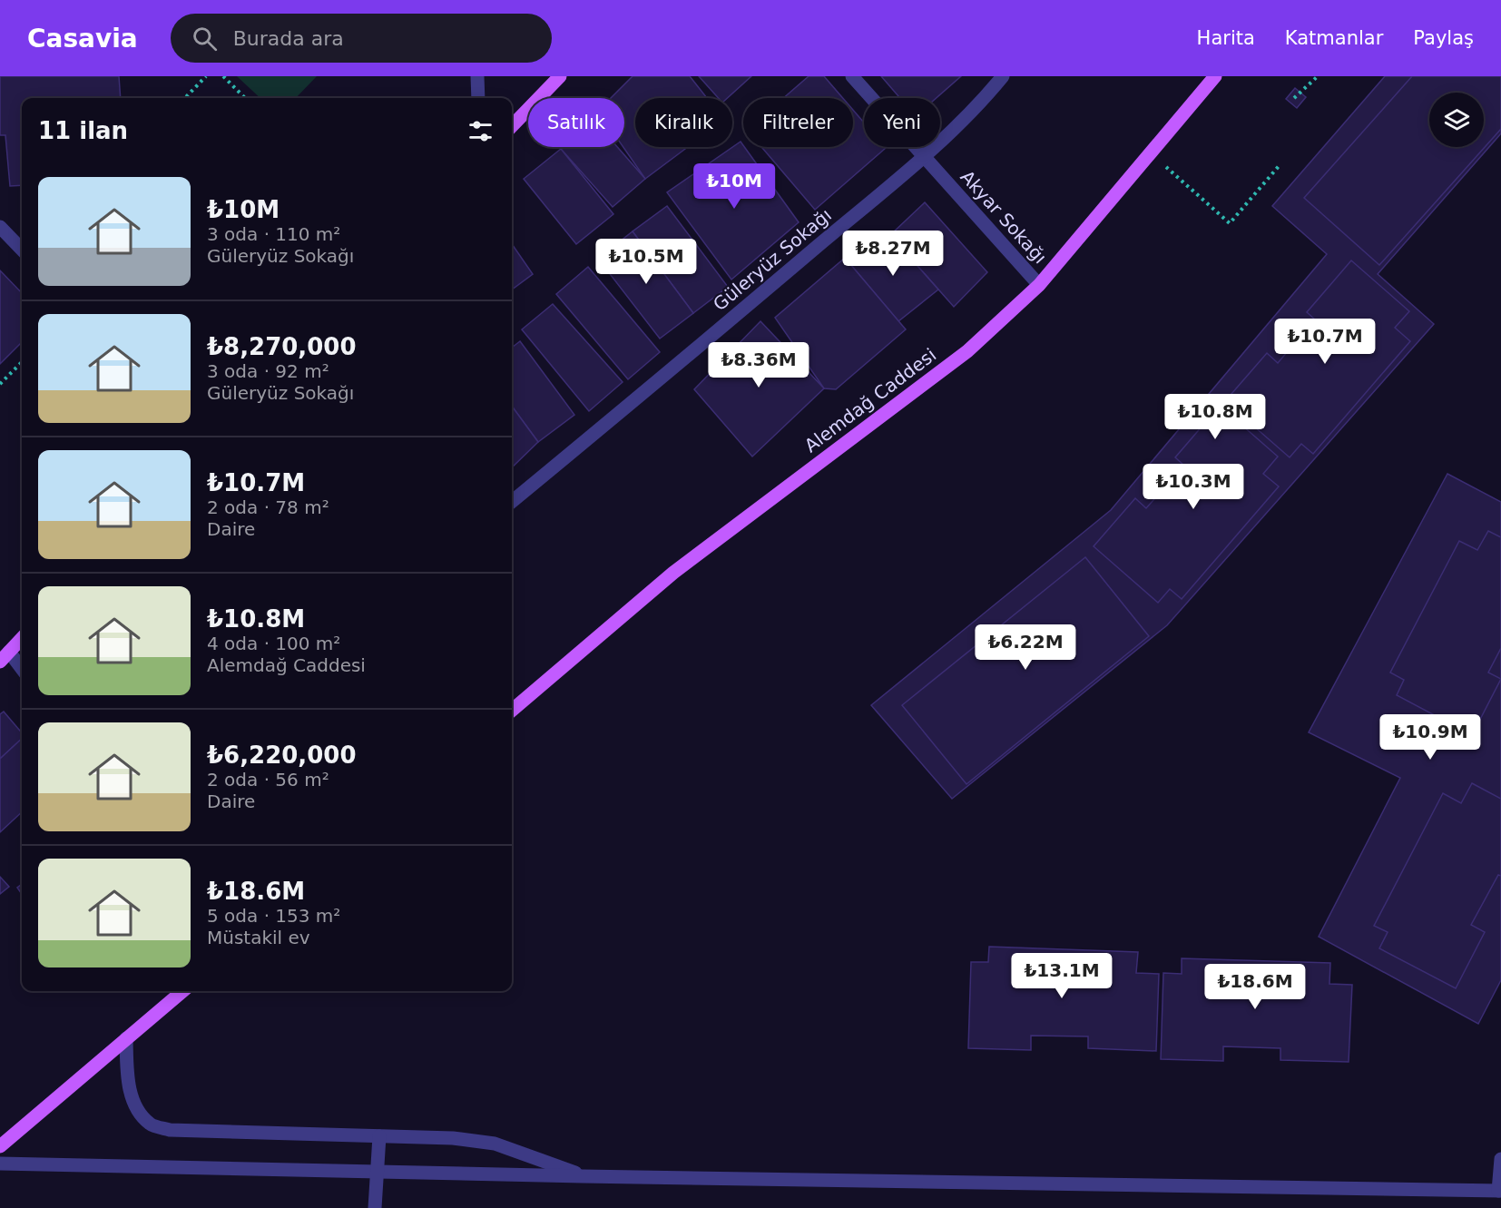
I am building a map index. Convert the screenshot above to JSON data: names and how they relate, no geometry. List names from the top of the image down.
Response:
{
  "streets": {
    "main road": ["Alemdağ Caddesi"],
    "street": ["Akyar Sokağı", "Güleryüz Sokağı"]
  },
  "crossings": [
    ["Akyar Sokağı", "Güleryüz Sokağı"],
    ["Akyar Sokağı", "Alemdağ Caddesi"]
  ],
  "page": {
    "header": "Casavia",
    "search": "Burada ara",
    "nav": ["Harita", "Katmanlar", "Paylaş"],
    "chip": [
      "Satılık",
      "Kiralık",
      "Filtreler",
      "Yeni"
    ],
    "heading": "11 ilan",
    "price": [
      "₺10M",
      "₺8.27M",
      "₺10.5M",
      "₺10.7M",
      "₺8.36M",
      "₺10.8M",
      "₺10.3M",
      "₺6.22M",
      "₺10.9M",
      "₺13.1M",
      "₺18.6M"
    ],
    "list": [
      {
        "name": "₺10M",
        "note": "3 oda · 110 m² · Güleryüz Sokağı"
      },
      {
        "name": "₺8,270,000",
        "note": "3 oda · 92 m² · Güleryüz Sokağı"
      },
      {
        "name": "₺10.7M",
        "note": "2 oda · 78 m² · Daire"
      },
      {
        "name": "₺10.8M",
        "note": "4 oda · 100 m² · Alemdağ Caddesi"
      },
      {
        "name": "₺6,220,000",
        "note": "2 oda · 56 m² · Daire"
      },
      {
        "name": "₺18.6M",
        "note": "5 oda · 153 m² · Müstakil ev"
      }
    ]
  }
}
